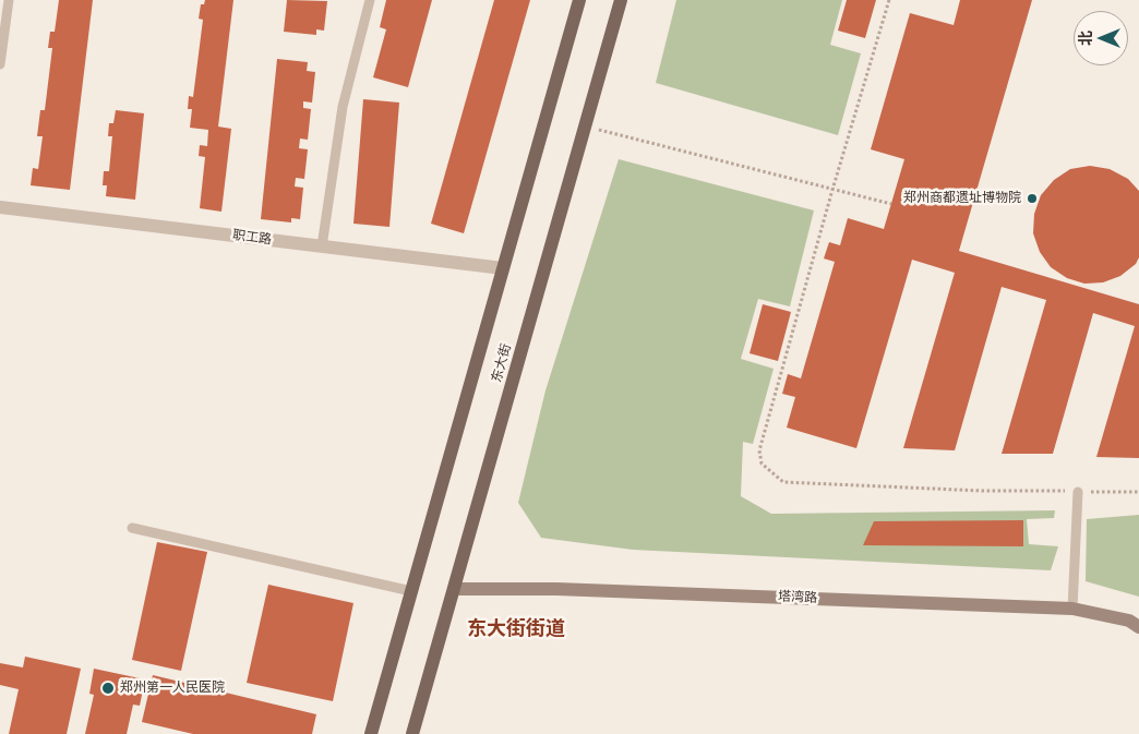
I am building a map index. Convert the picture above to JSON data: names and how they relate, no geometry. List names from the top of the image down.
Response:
{
  "streets": {
    "main road": ["东大街"],
    "street": ["职工路", "塔湾路"]
  },
  "crossings": [
    ["职工路", "东大街"],
    ["东大街", "塔湾路"]
  ],
  "districts": ["东大街街道"],
  "places": ["郑州商都遗址博物院", "郑州第一人民医院"],
  "north": "left"
}
